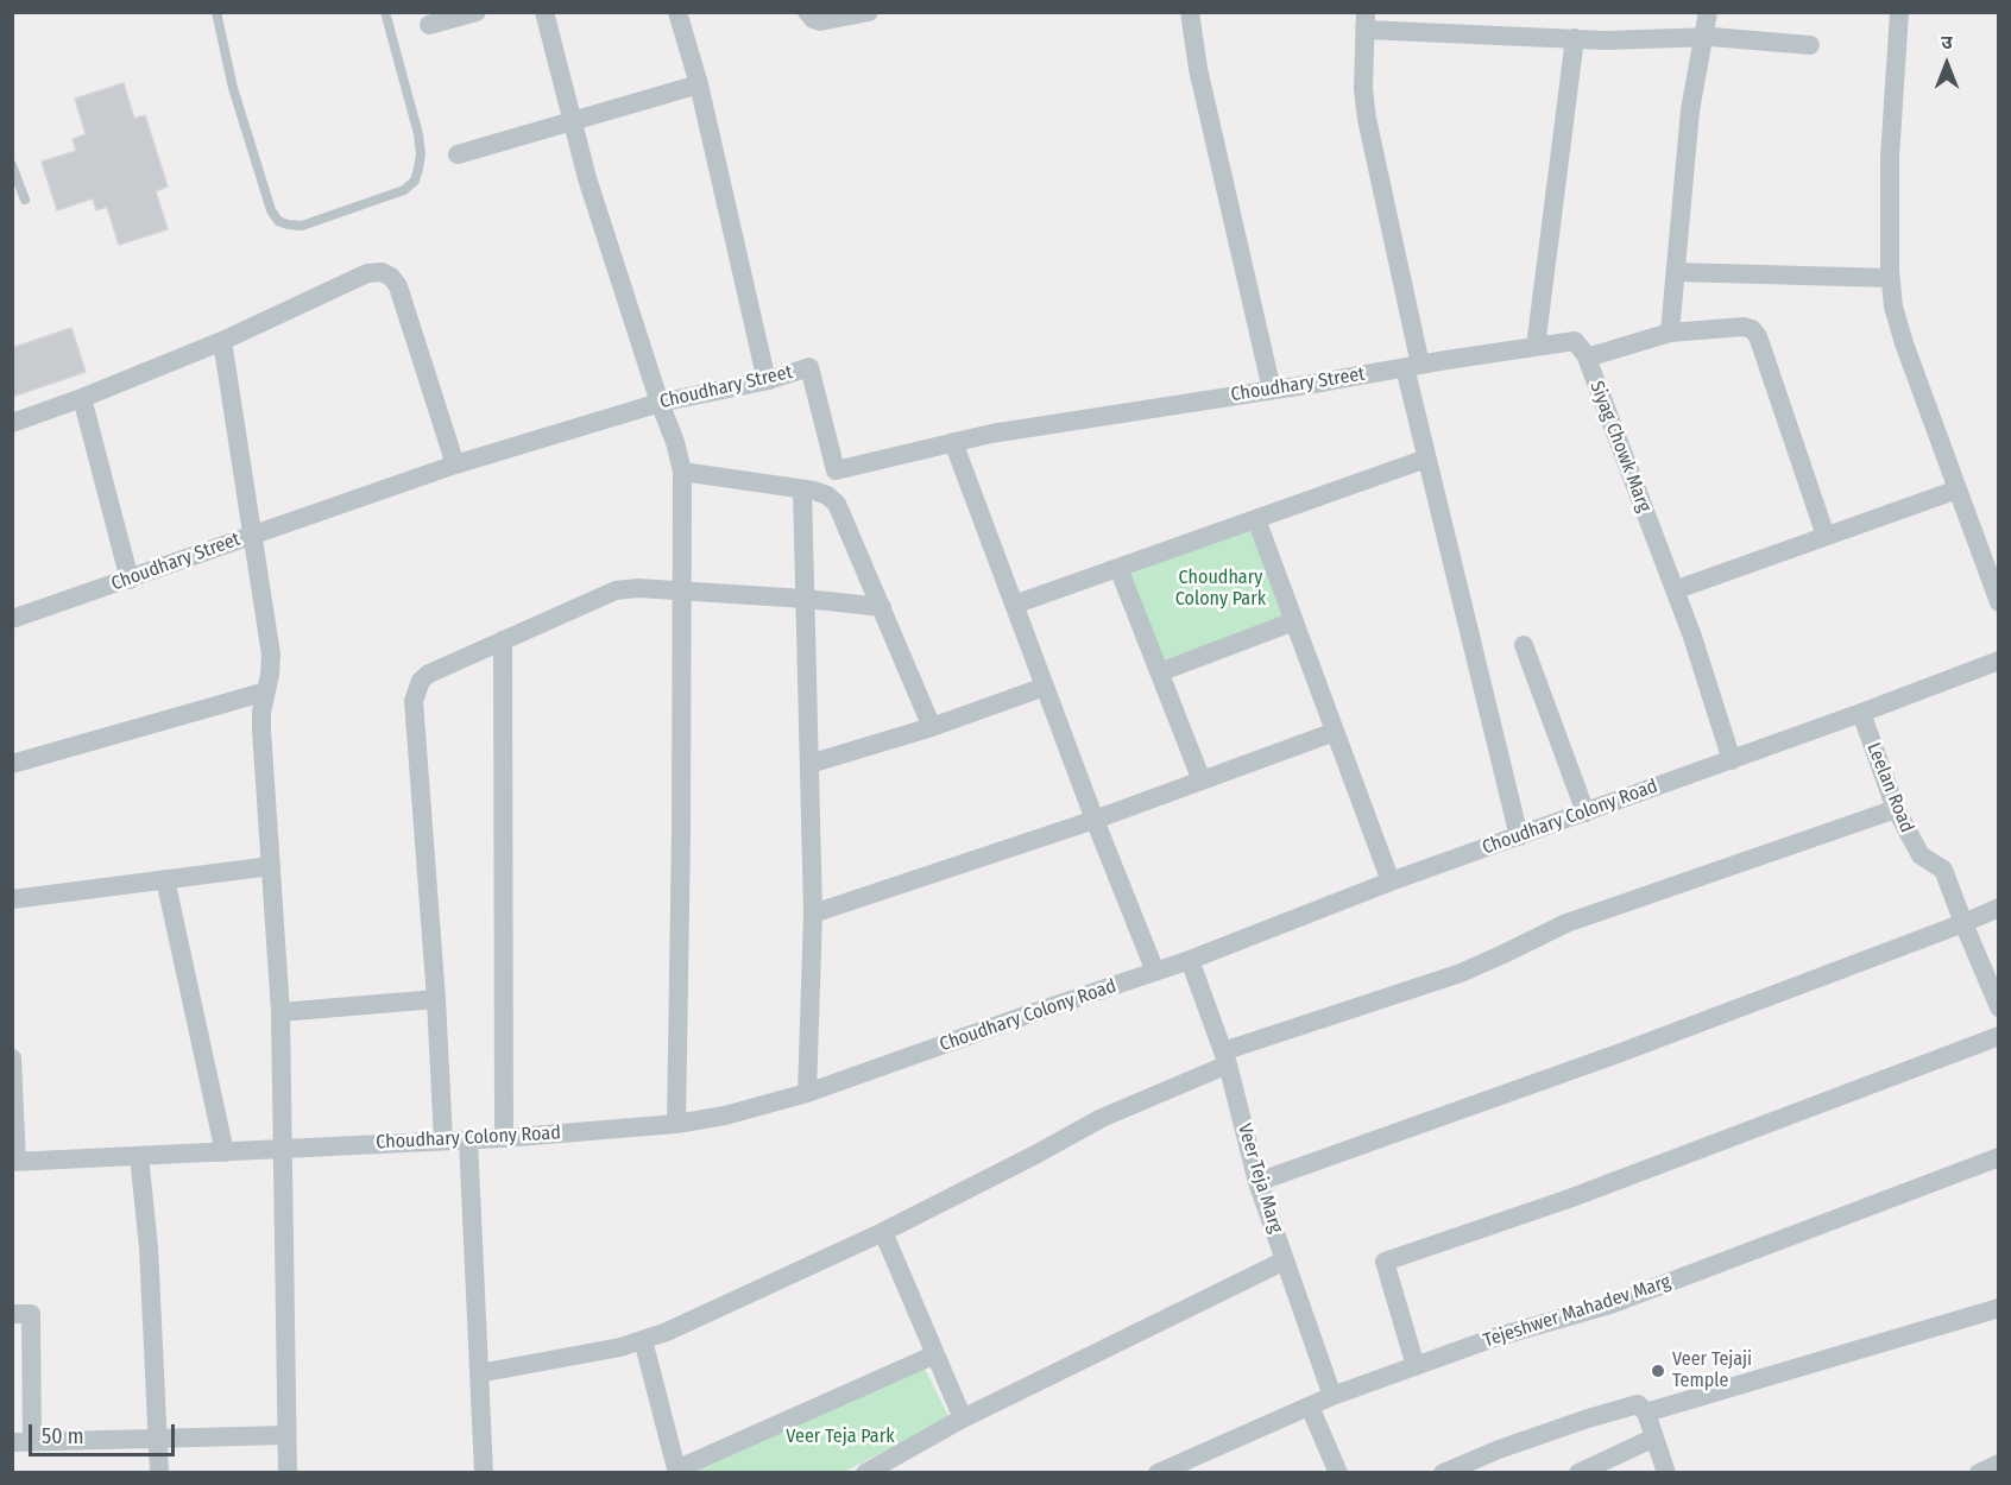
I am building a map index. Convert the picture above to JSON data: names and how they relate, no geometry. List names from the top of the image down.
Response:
{
  "streets": {
    "street": [
      "Choudhary Street",
      "Siyag Chowk Marg",
      "Leelan Road",
      "Choudhary Colony Road",
      "Veer Teja Marg",
      "Tejeshwer Mahadev Marg"
    ]
  },
  "crossings": [
    ["Choudhary Street", "Siyag Chowk Marg"],
    ["Siyag Chowk Marg", "Choudhary Colony Road"],
    ["Leelan Road", "Choudhary Colony Road"],
    ["Choudhary Colony Road", "Veer Teja Marg"],
    ["Veer Teja Marg", "Tejeshwer Mahadev Marg"]
  ],
  "parks": ["Choudhary Colony Park", "Veer Teja Park"],
  "places": ["Veer Tejaji Temple"],
  "scale_bar": "50 m",
  "north": "top"
}
